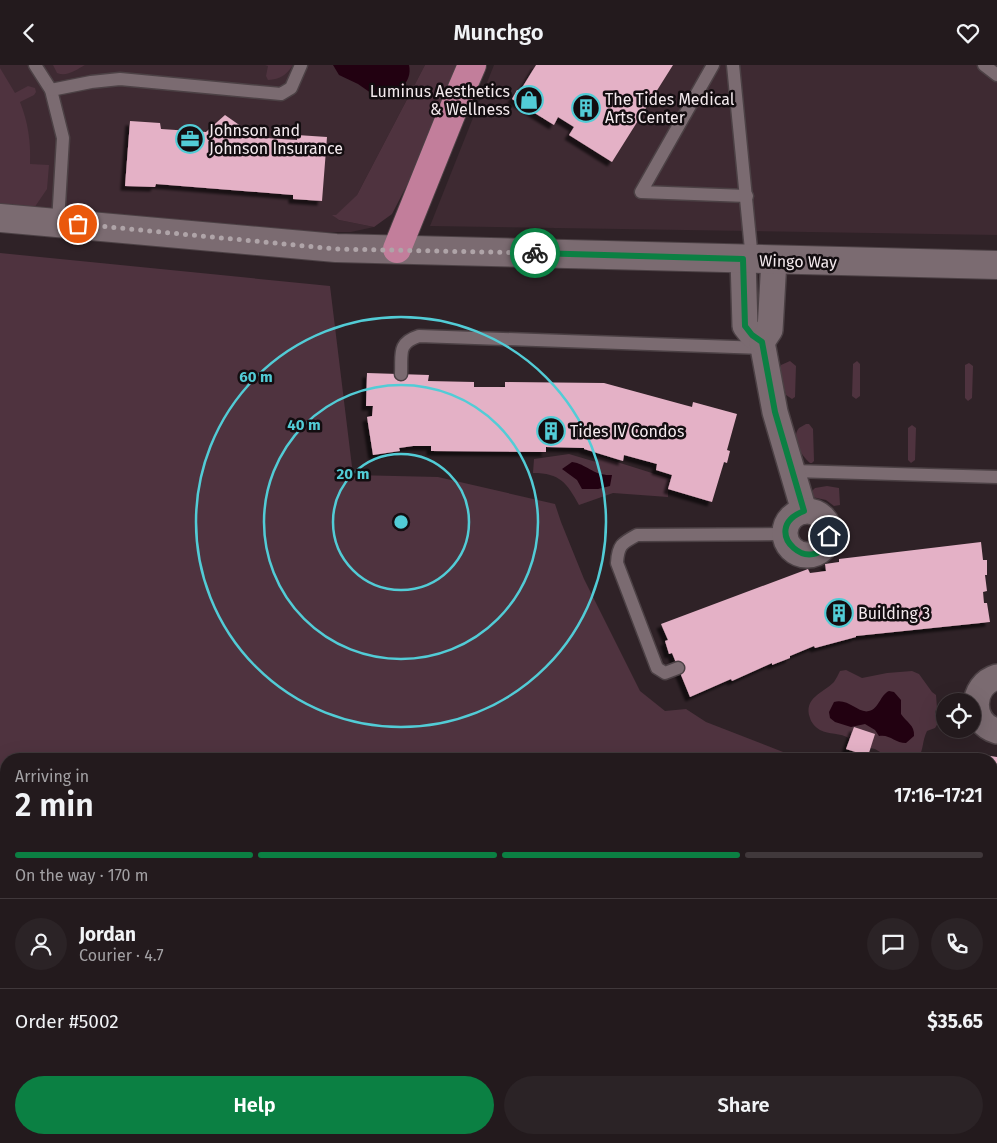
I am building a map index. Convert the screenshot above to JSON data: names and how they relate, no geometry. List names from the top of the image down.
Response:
{
  "streets": {
    "street": ["Wingo Way"]
  },
  "places": {
    "shop": ["Luminus Aesthetics & Wellness"],
    "building": ["The Tides Medical Arts Center", "Tides IV Condos", "Building 3"],
    "office": ["Johnson and Johnson Insurance"]
  },
  "page": {
    "header": "Munchgo",
    "heading": ["2 min", "Arriving in", "17:16–17:21"],
    "panel": [
      "Jordan",
      "Courier · 4.7",
      "Order #5002",
      "$35.65"
    ],
    "bar": "On the way · 170 m",
    "buttons": ["Help", "Share"]
  },
  "rings": ["60 m", "40 m", "20 m"]
}
